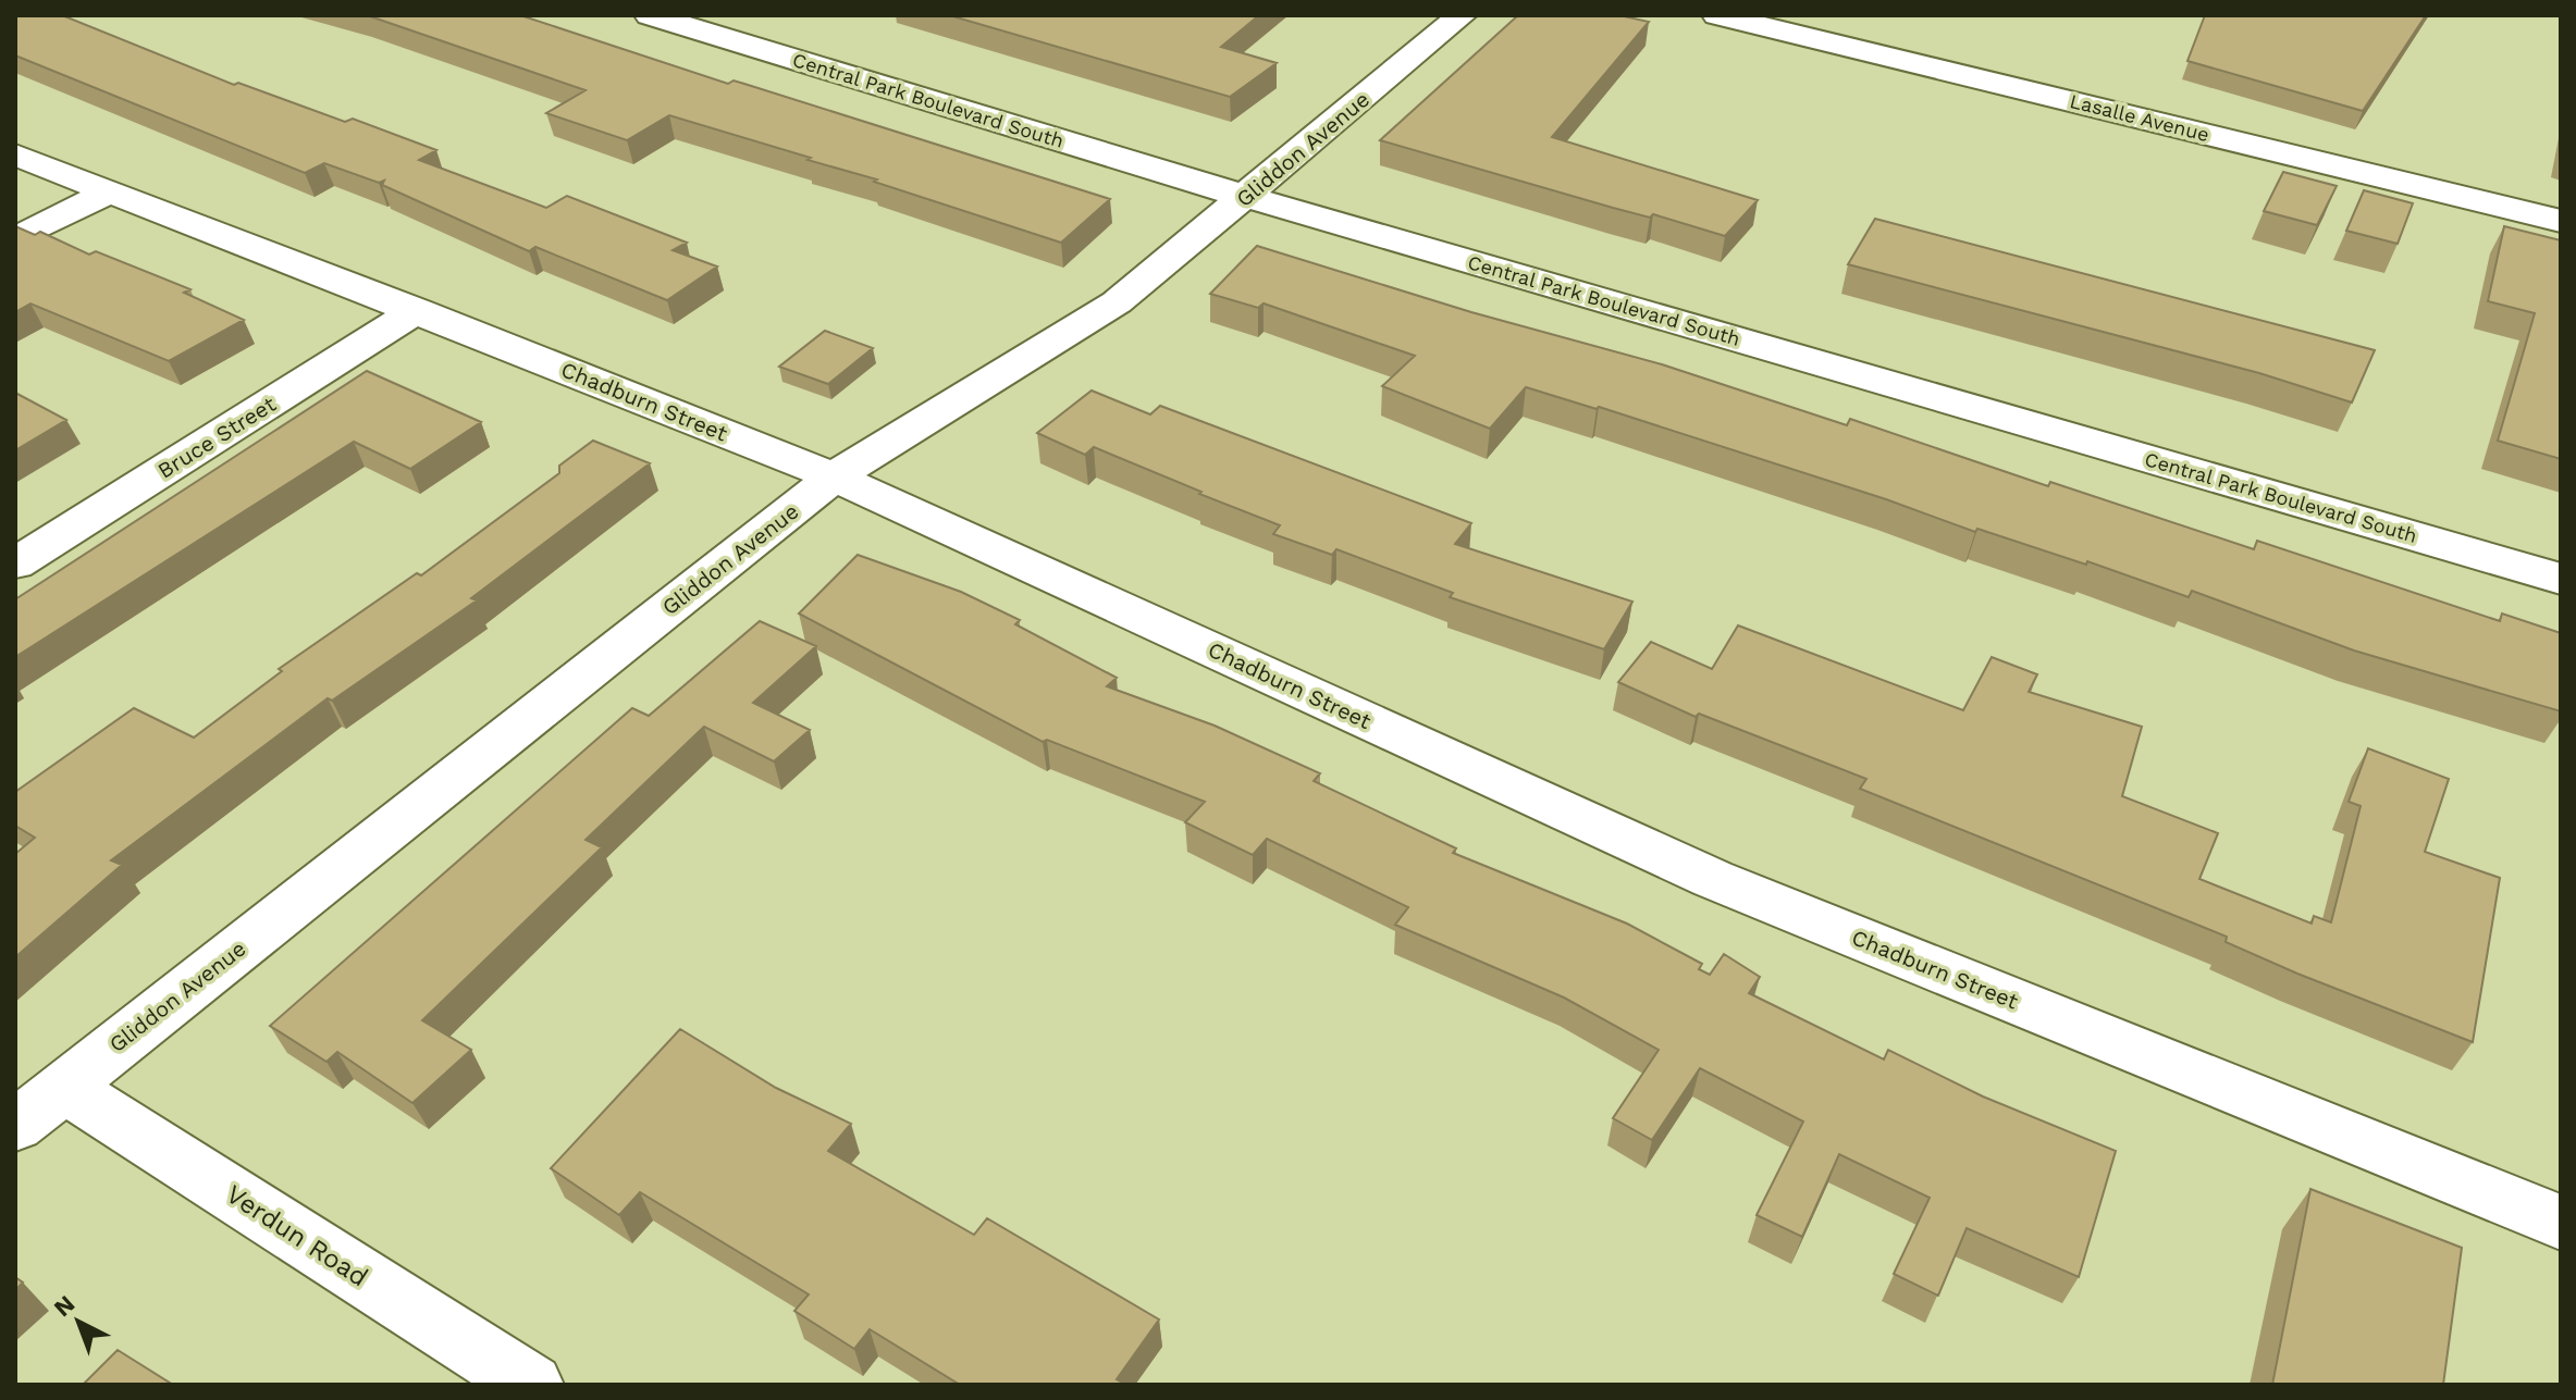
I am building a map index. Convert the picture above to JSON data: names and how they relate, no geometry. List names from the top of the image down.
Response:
{
  "streets": {
    "street": [
      "Central Park Boulevard South",
      "Lasalle Avenue",
      "Gliddon Avenue",
      "Chadburn Street",
      "Bruce Street",
      "Verdun Road"
    ]
  },
  "crossings": [
    ["Central Park Boulevard South", "Gliddon Avenue"],
    ["Gliddon Avenue", "Chadburn Street"],
    ["Gliddon Avenue", "Verdun Road"],
    ["Chadburn Street", "Bruce Street"]
  ],
  "north": "top left"
}
